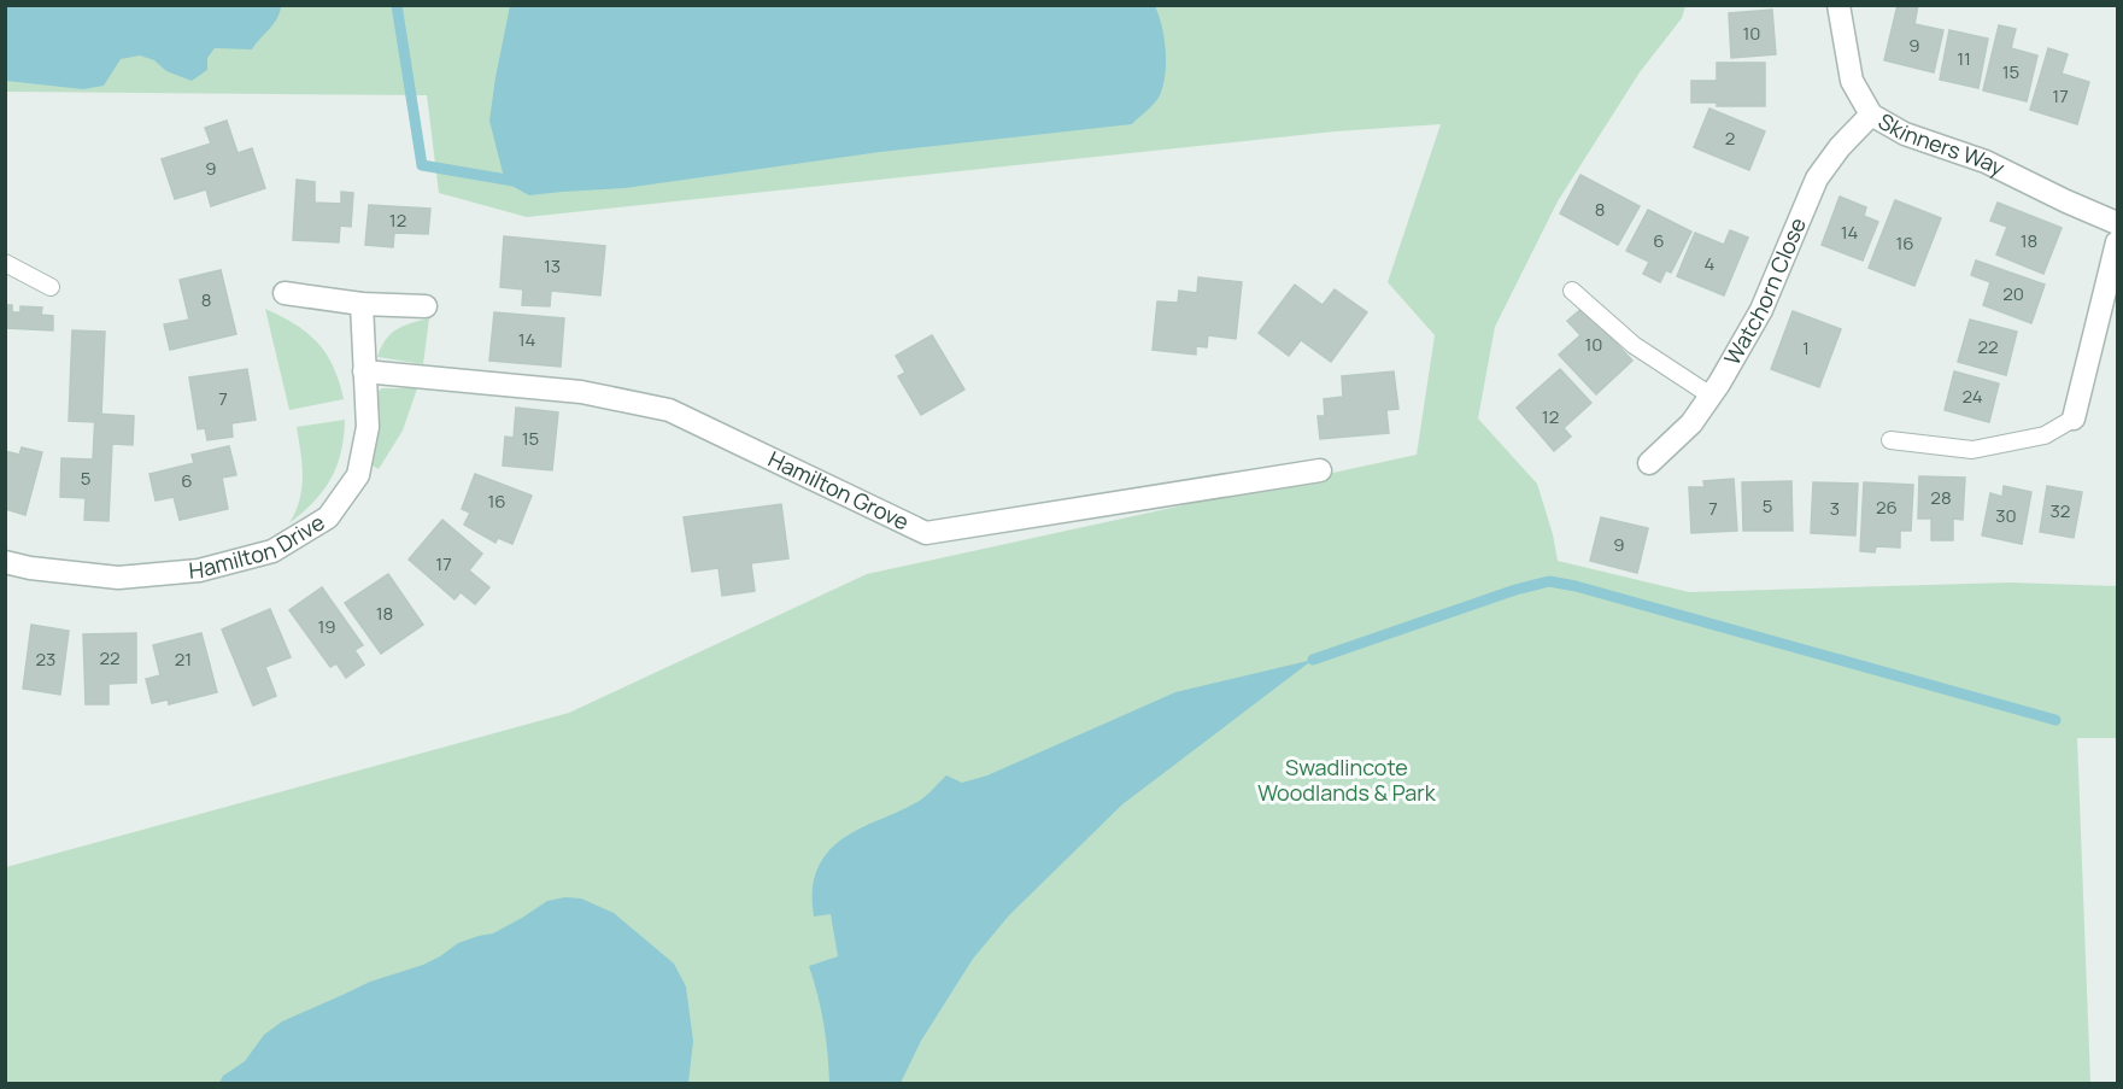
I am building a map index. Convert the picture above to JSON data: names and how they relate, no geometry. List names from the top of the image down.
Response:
{
  "streets": {
    "street": [
      "Skinners Way",
      "Watchorn Close",
      "Hamilton Grove",
      "Hamilton Drive"
    ]
  },
  "crossings": [
    ["Skinners Way", "Watchorn Close"],
    ["Hamilton Grove", "Hamilton Drive"]
  ],
  "parks": ["Swadlincote Woodlands & Park"],
  "house_numbers": [
    "10",
    "9",
    "11",
    "15",
    "17",
    "2",
    "9",
    "8",
    "12",
    "14",
    "6",
    "18",
    "16",
    "4",
    "13",
    "20",
    "8",
    "14",
    "10",
    "22",
    "1",
    "24",
    "7",
    "12",
    "15",
    "5",
    "6",
    "28",
    "16",
    "5",
    "26",
    "7",
    "3",
    "32",
    "30",
    "9",
    "17",
    "18",
    "19",
    "22",
    "23",
    "21"
  ]
}
